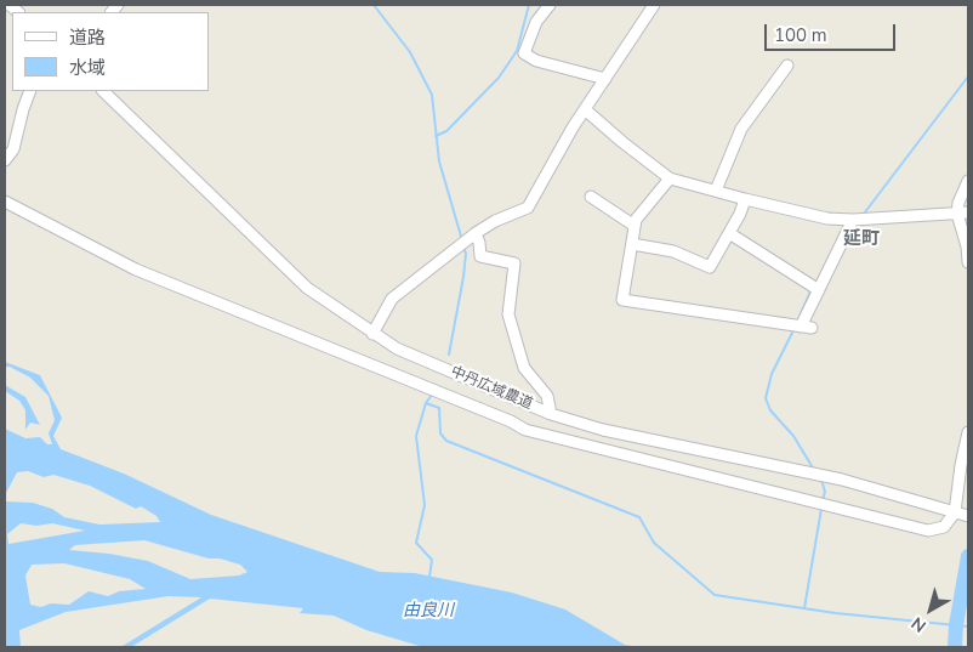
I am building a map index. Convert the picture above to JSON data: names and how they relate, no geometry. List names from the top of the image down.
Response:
{
  "streets": {
    "street": ["中丹広域農道"]
  },
  "districts": ["延町"],
  "water": ["由良川"],
  "legend": ["道路", "水域"],
  "scale_bar": "100 m",
  "north": "bottom left"
}
